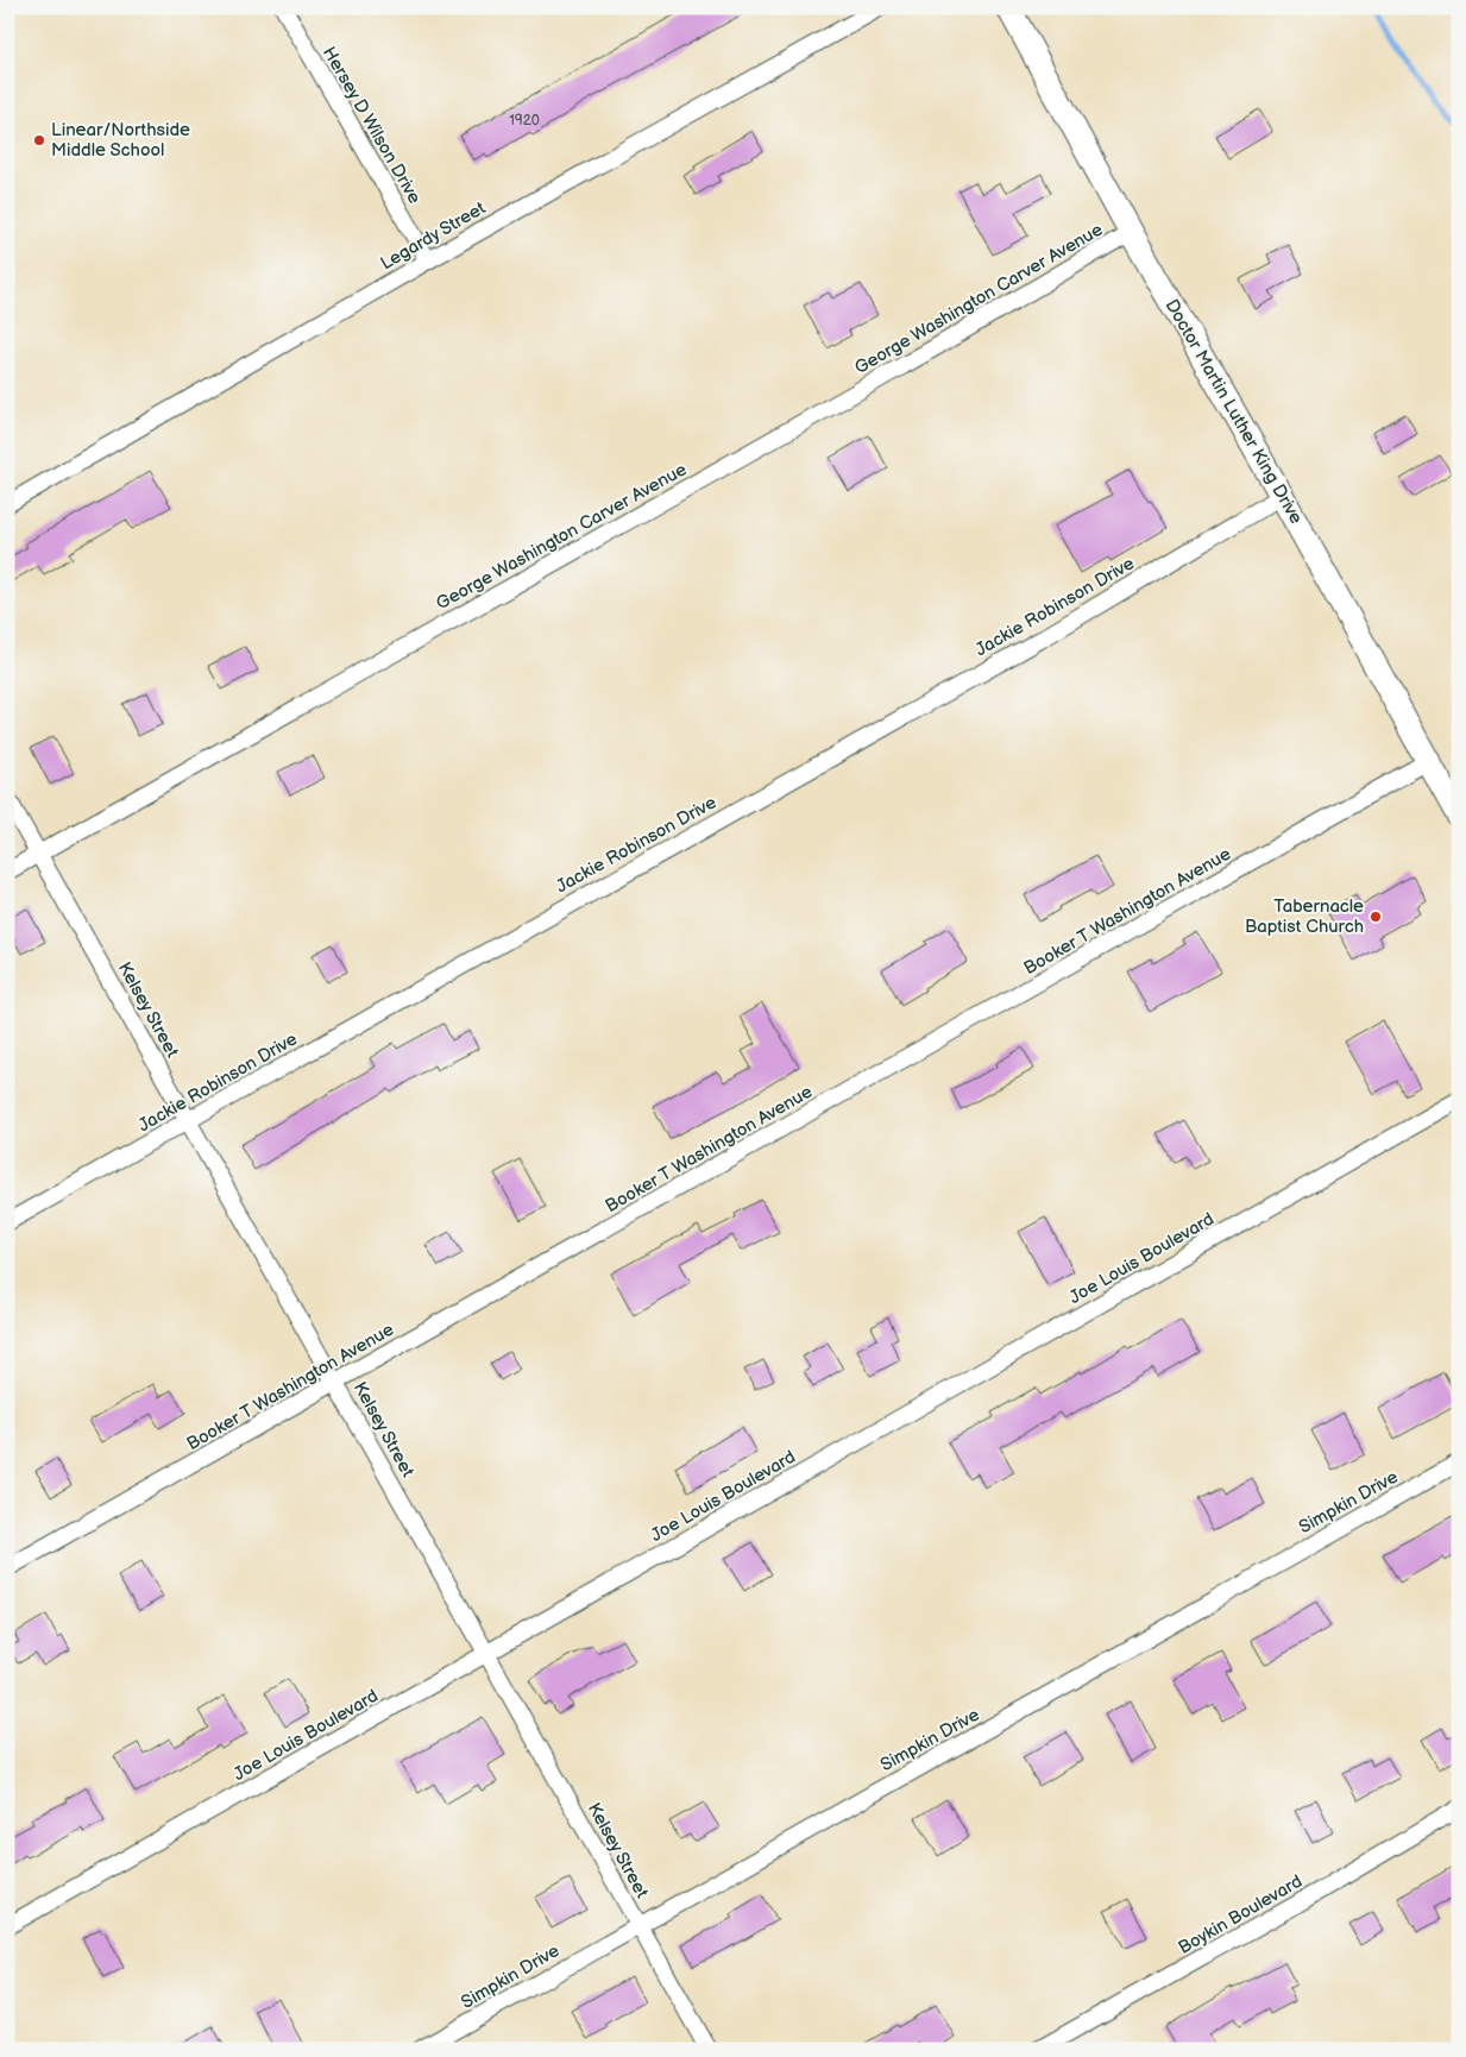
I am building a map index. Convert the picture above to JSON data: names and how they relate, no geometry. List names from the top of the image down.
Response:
{
  "streets": {
    "main road": ["Doctor Martin Luther King Drive"],
    "street": [
      "Hersey D Wilson Drive",
      "Legardy Street",
      "George Washington Carver Avenue",
      "Jackie Robinson Drive",
      "Booker T Washington Avenue",
      "Kelsey Street",
      "Joe Louis Boulevard",
      "Simpkin Drive",
      "Boykin Boulevard"
    ]
  },
  "crossings": [
    ["Hersey D Wilson Drive", "Legardy Street"],
    ["George Washington Carver Avenue", "Doctor Martin Luther King Drive"],
    ["George Washington Carver Avenue", "Kelsey Street"],
    ["Doctor Martin Luther King Drive", "Jackie Robinson Drive"],
    ["Doctor Martin Luther King Drive", "Booker T Washington Avenue"],
    ["Jackie Robinson Drive", "Kelsey Street"],
    ["Booker T Washington Avenue", "Kelsey Street"],
    ["Kelsey Street", "Joe Louis Boulevard"],
    ["Kelsey Street", "Simpkin Drive"]
  ],
  "places": ["Linear/Northside Middle School", "Tabernacle Baptist Church"],
  "house_numbers": ["1920"]
}
